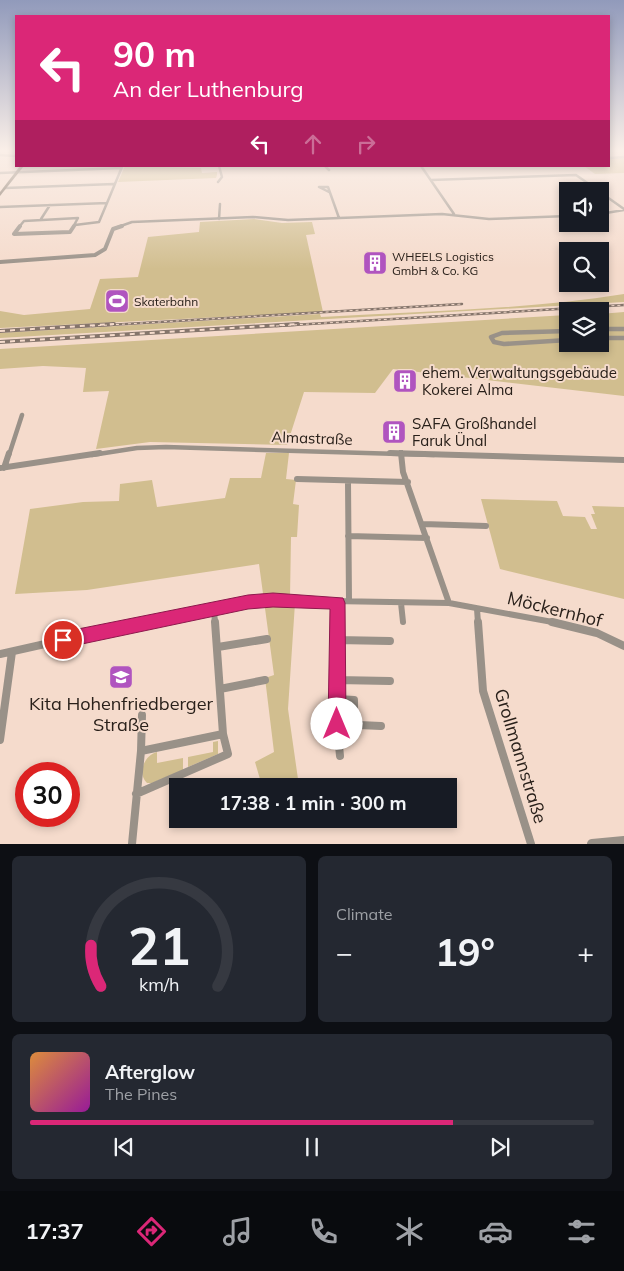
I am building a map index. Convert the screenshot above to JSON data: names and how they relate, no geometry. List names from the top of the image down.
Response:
{
  "streets": {
    "street": ["Almastraße", "Möckernhof", "Grollmannstraße"]
  },
  "crossings": [
    ["Möckernhof", "Grollmannstraße"]
  ],
  "places": {
    "building": ["WHEELS Logistics GmbH & Co. KG", "ehem. Verwaltungsgebäude Kokerei Alma", "SAFA Großhandel Faruk Ünal"],
    "sports": ["Skaterbahn"],
    "school or university": ["Kita Hohenfriedberger Straße"]
  },
  "page": {
    "turn": ["90 m", "An der Luthenburg"],
    "limit": "30",
    "trip": "17:38 · 1 min · 300 m",
    "tile": "Climate",
    "heat": ["−", "19°", "+"],
    "song": ["Afterglow", "The Pines"],
    "tabs": "17:37",
    "gauge": ["21", "km/h"]
  }
}
